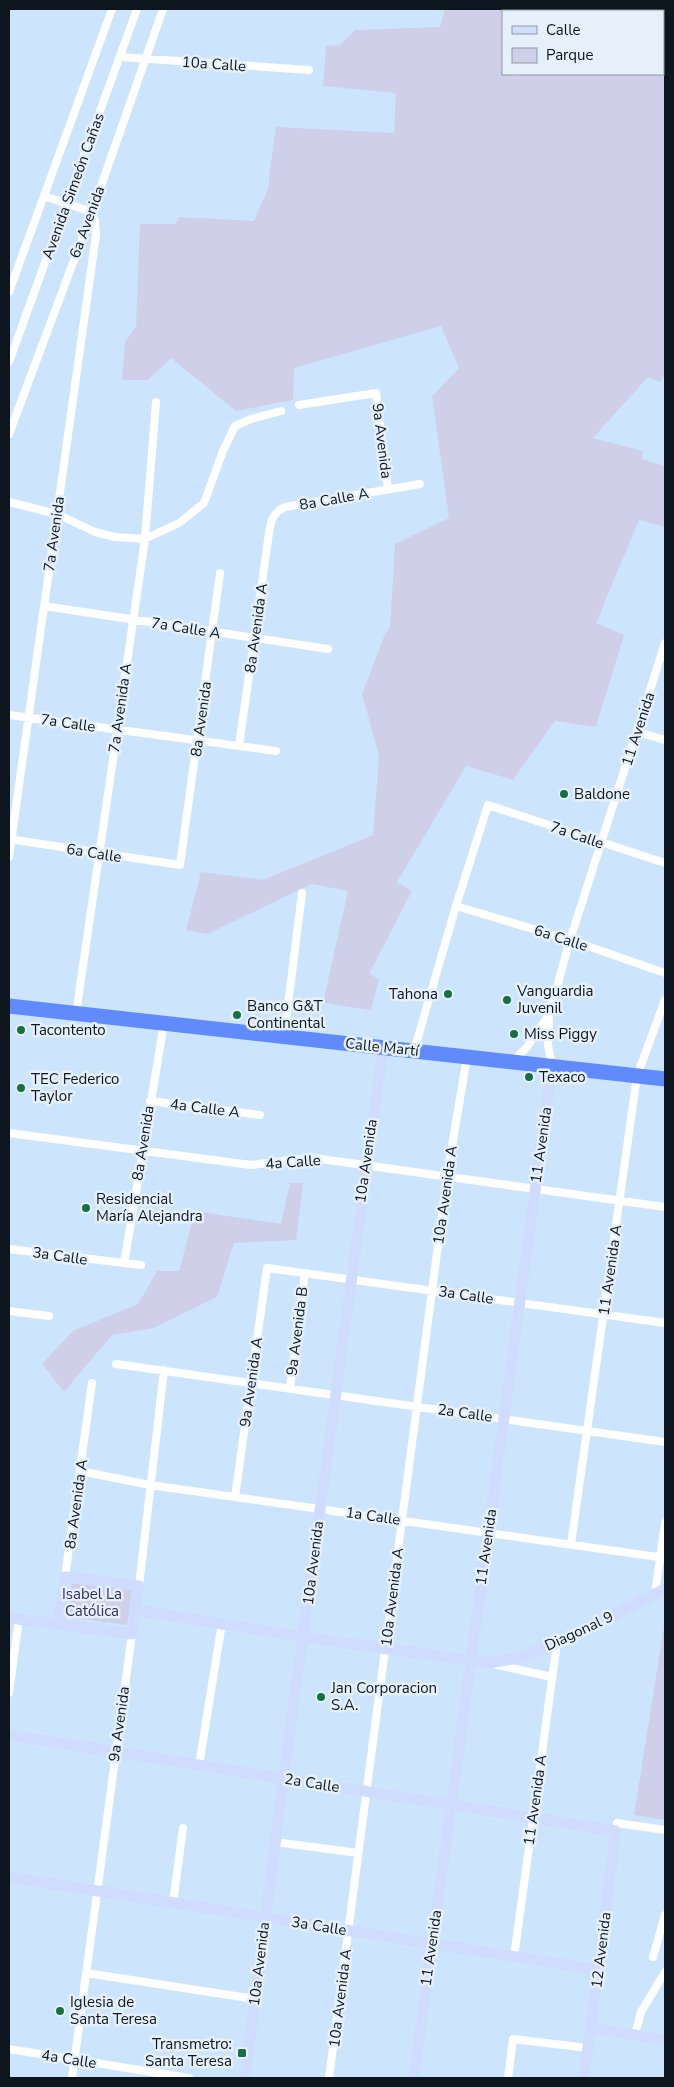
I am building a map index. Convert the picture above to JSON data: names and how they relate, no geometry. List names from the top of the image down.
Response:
{
  "streets": {
    "highway": ["Calle Martí"],
    "main road": [
      "9a Avenida",
      "8a Avenida A",
      "11 Avenida",
      "10a Avenida",
      "3a Calle",
      "2a Calle",
      "Diagonal 9",
      "12 Avenida"
    ],
    "street": [
      "10a Calle",
      "Avenida Simeón Cañas",
      "6a Avenida",
      "8a Calle A",
      "7a Avenida",
      "7a Calle A",
      "7a Avenida A",
      "8a Avenida",
      "7a Calle",
      "6a Calle",
      "4a Calle A",
      "4a Calle",
      "10a Avenida A",
      "11 Avenida A",
      "9a Avenida B",
      "9a Avenida A",
      "1a Calle"
    ]
  },
  "crossings": [
    ["10a Calle", "Avenida Simeón Cañas"],
    ["10a Calle", "6a Avenida"],
    ["6a Avenida", "7a Avenida"],
    ["9a Avenida", "8a Calle A"],
    ["9a Avenida", "4a Calle"],
    ["9a Avenida", "3a Calle"],
    ["9a Avenida", "2a Calle"],
    ["9a Avenida", "1a Calle"],
    ["8a Calle A", "8a Avenida A"],
    ["7a Avenida", "7a Calle A"],
    ["7a Avenida", "7a Calle"],
    ["7a Avenida", "6a Calle"],
    ["7a Calle A", "8a Avenida A"],
    ["7a Calle A", "7a Avenida A"],
    ["7a Calle A", "8a Avenida"],
    ["8a Avenida A", "7a Calle"],
    ["8a Avenida A", "1a Calle"],
    ["7a Avenida A", "7a Calle"],
    ["7a Avenida A", "6a Calle"],
    ["7a Avenida A", "Calle Martí"],
    ["8a Avenida", "7a Calle"],
    ["8a Avenida", "6a Calle"],
    ["8a Avenida", "Calle Martí"],
    ["8a Avenida", "4a Calle A"],
    ["8a Avenida", "4a Calle"],
    ["8a Avenida", "3a Calle"],
    ["7a Calle", "11 Avenida"],
    ["7a Calle", "6a Calle"],
    ["11 Avenida", "6a Calle"],
    ["11 Avenida", "Calle Martí"],
    ["11 Avenida", "4a Calle"],
    ["11 Avenida", "3a Calle"],
    ["11 Avenida", "2a Calle"],
    ["11 Avenida", "1a Calle"],
    ["Calle Martí", "10a Avenida"],
    ["Calle Martí", "10a Avenida A"],
    ["Calle Martí", "11 Avenida A"],
    ["10a Avenida", "4a Calle"],
    ["10a Avenida", "3a Calle"],
    ["10a Avenida", "2a Calle"],
    ["10a Avenida", "1a Calle"],
    ["4a Calle", "10a Avenida A"],
    ["4a Calle", "11 Avenida A"],
    ["10a Avenida A", "3a Calle"],
    ["10a Avenida A", "2a Calle"],
    ["10a Avenida A", "1a Calle"],
    ["3a Calle", "11 Avenida A"],
    ["3a Calle", "9a Avenida B"],
    ["3a Calle", "9a Avenida A"],
    ["3a Calle", "12 Avenida"],
    ["11 Avenida A", "2a Calle"],
    ["11 Avenida A", "1a Calle"],
    ["11 Avenida A", "Diagonal 9"],
    ["9a Avenida B", "2a Calle"],
    ["9a Avenida A", "2a Calle"],
    ["9a Avenida A", "1a Calle"],
    ["2a Calle", "12 Avenida"]
  ],
  "parks": ["Isabel La Católica"],
  "places": {
    "other": [
      "Baldone",
      "Tahona",
      "Vanguardia Juvenil",
      "Banco G&T Continental",
      "Tacontento",
      "Miss Piggy",
      "Texaco",
      "TEC Federico Taylor",
      "Residencial María Alejandra",
      "Jan Corporacion S.A.",
      "Iglesia de Santa Teresa"
    ],
    "transit": ["Transmetro: Santa Teresa"]
  },
  "legend": ["Calle", "Parque"]
}
